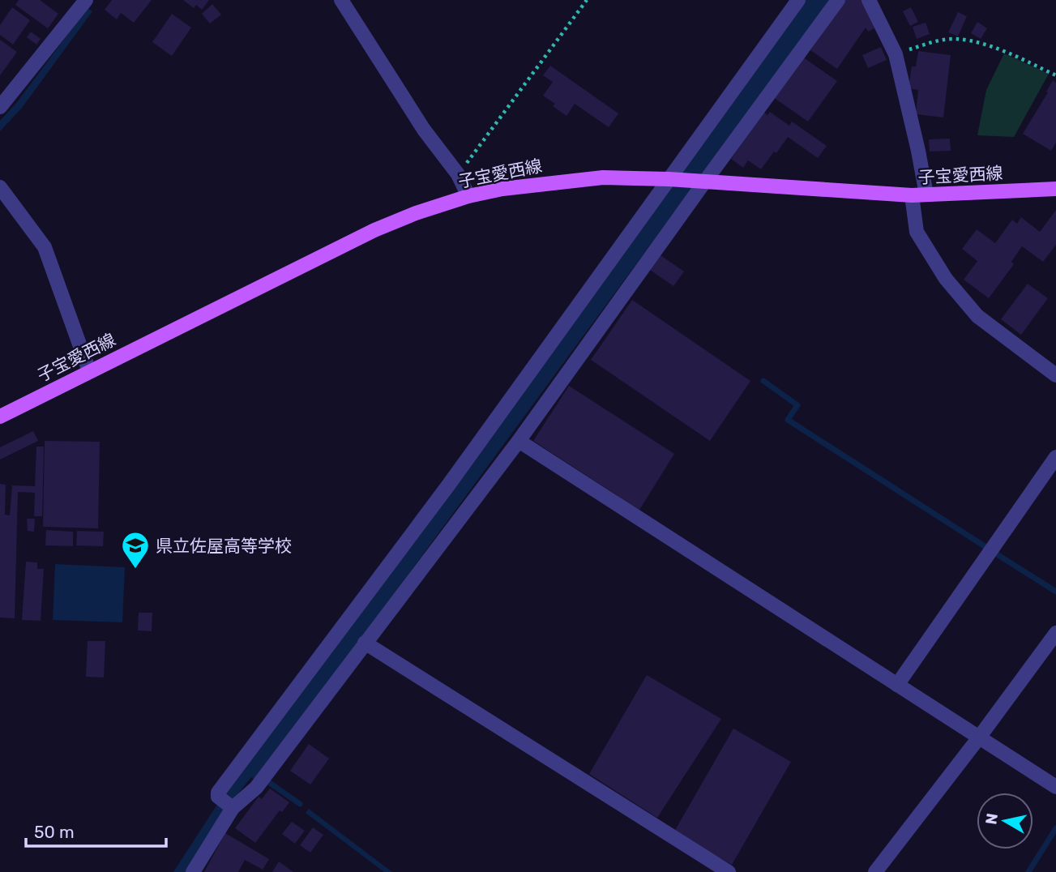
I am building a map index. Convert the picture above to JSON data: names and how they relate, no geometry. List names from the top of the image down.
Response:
{
  "streets": {
    "main road": ["子宝愛西線"]
  },
  "places": {
    "school or university": ["県立佐屋高等学校"]
  },
  "scale_bar": "50 m",
  "north": "left"
}
